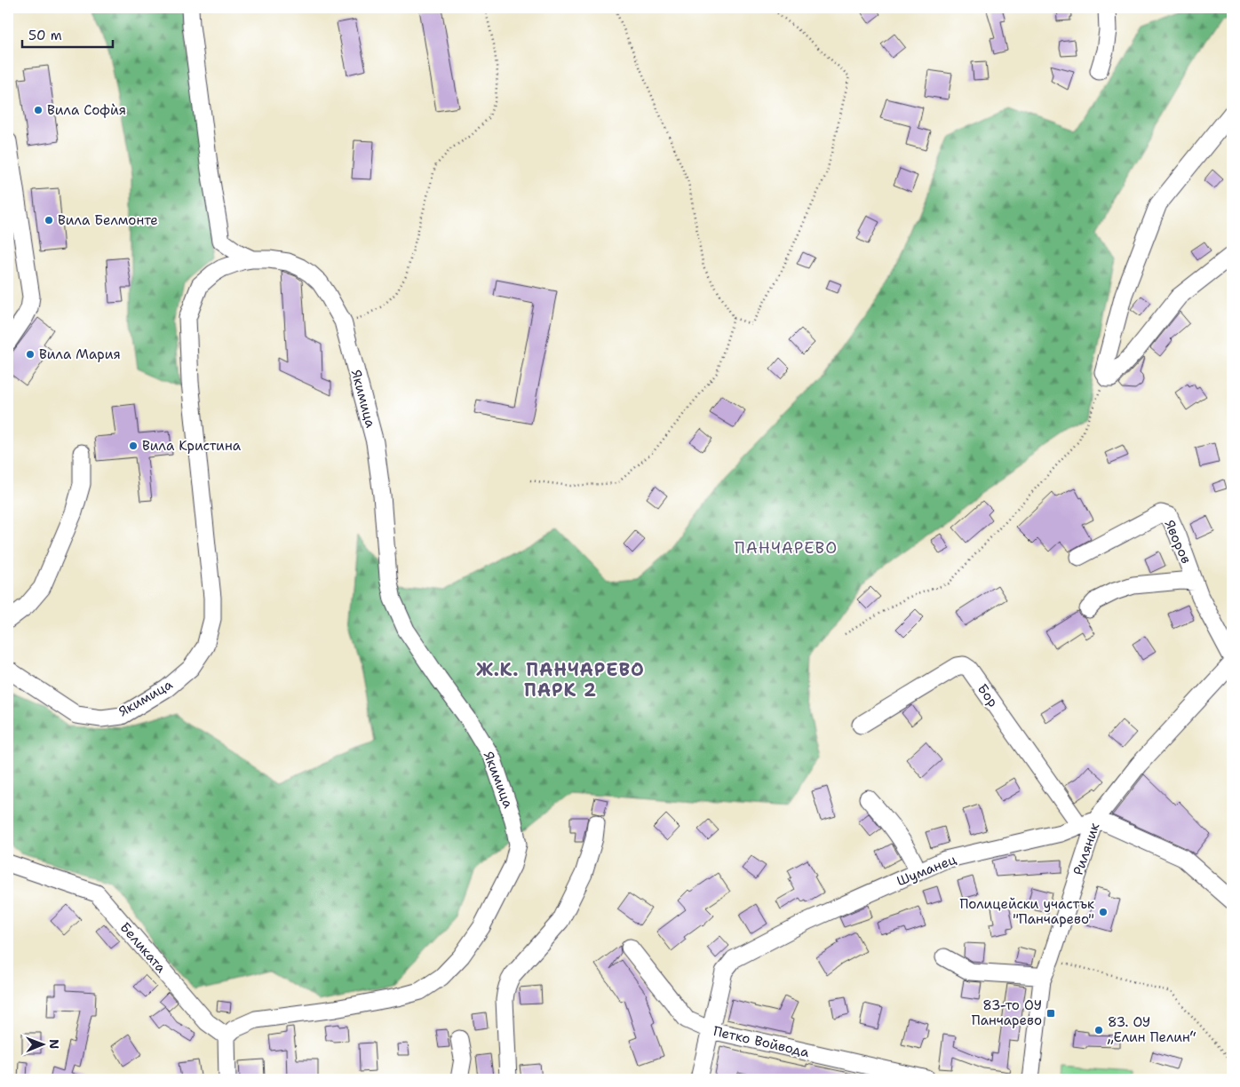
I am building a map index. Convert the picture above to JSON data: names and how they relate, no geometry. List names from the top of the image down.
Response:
{
  "streets": {
    "street": [
      "Якимица",
      "Яворов",
      "Бор",
      "Риляник",
      "Шуманец",
      "Беликата",
      "Петко Войвода"
    ]
  },
  "crossings": [
    ["Якимица", "Беликата"],
    ["Бор", "Шуманец"],
    ["Риляник", "Шуманец"],
    ["Шуманец", "Петко Войвода"]
  ],
  "districts": ["ПАНЧАРЕВО", "Ж.К. ПАНЧАРЕВО ПАРК 2"],
  "places": {
    "other": [
      "Вила Софѝя",
      "Вила Белмонте",
      "Вила Мария",
      "Вила Кристина",
      "Полицейски участък \"Панчарево\"",
      "83. ОУ „Елин Пелин“"
    ],
    "transit": ["83-то ОУ Панчарево"]
  },
  "scale_bar": "50 m",
  "north": "right"
}
